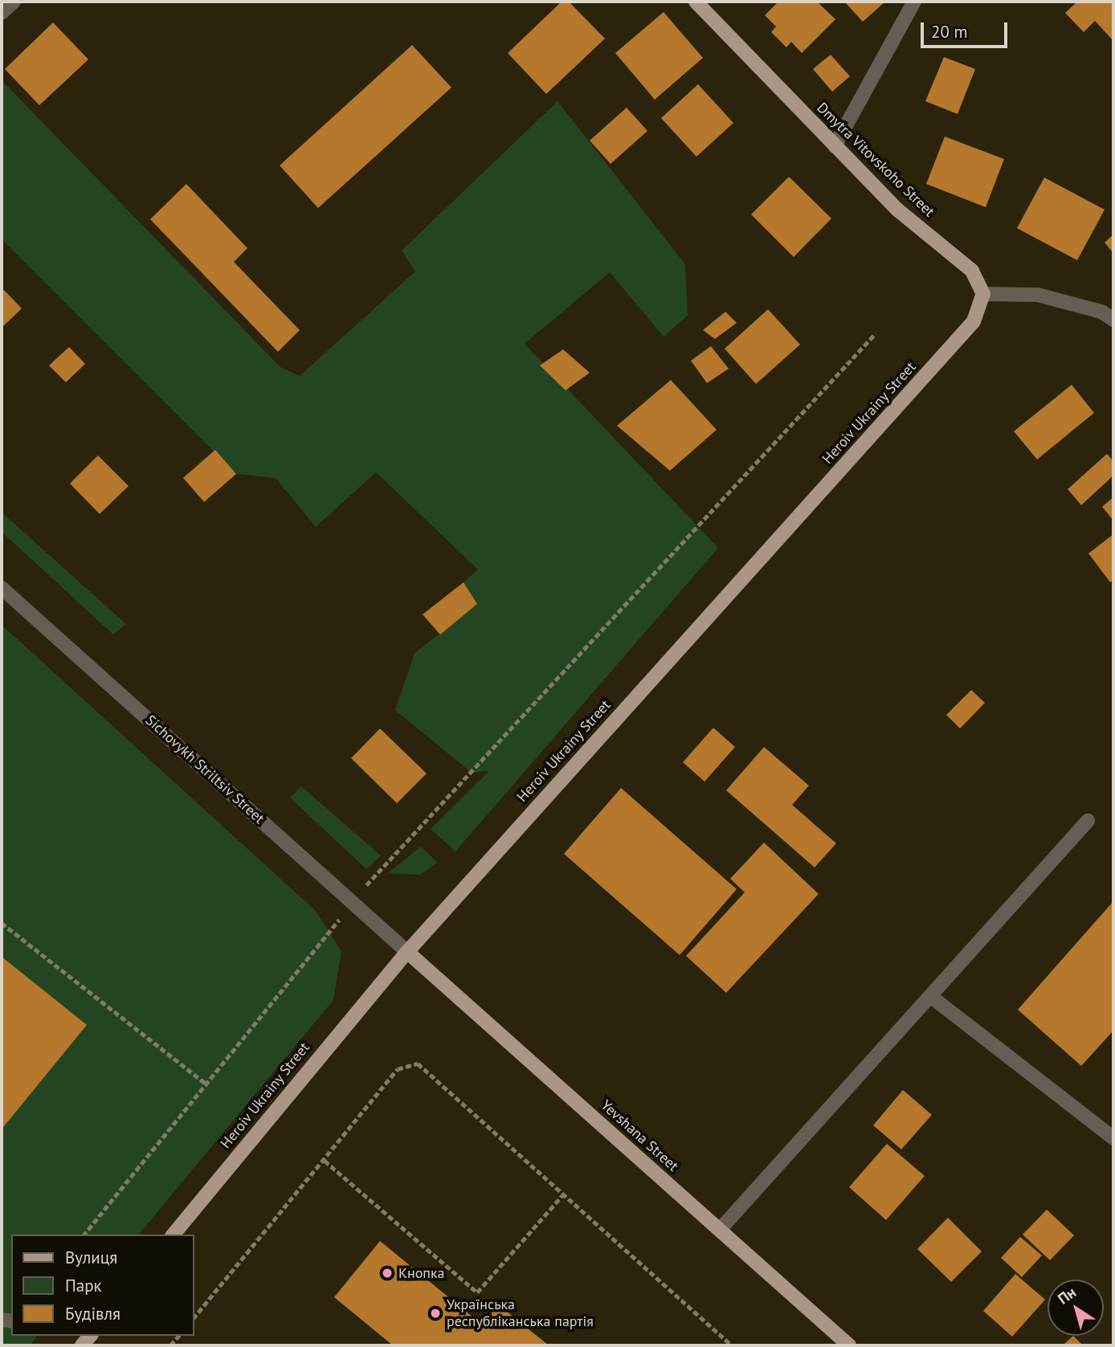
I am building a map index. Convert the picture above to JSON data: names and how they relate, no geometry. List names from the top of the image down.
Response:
{
  "streets": {
    "main road": ["Dmytra Vitovskoho Street", "Heroiv Ukrainy Street", "Yevshana Street"],
    "street": ["Sichovykh Striltsiv Street"]
  },
  "crossings": [
    ["Dmytra Vitovskoho Street", "Heroiv Ukrainy Street"],
    ["Heroiv Ukrainy Street", "Sichovykh Striltsiv Street"],
    ["Heroiv Ukrainy Street", "Yevshana Street"],
    ["Sichovykh Striltsiv Street", "Yevshana Street"]
  ],
  "places": ["Кнопка", "Українська республіканська партія"],
  "legend": ["Вулиця", "Парк", "Будівля"],
  "scale_bar": "20 m",
  "north": "top left"
}
